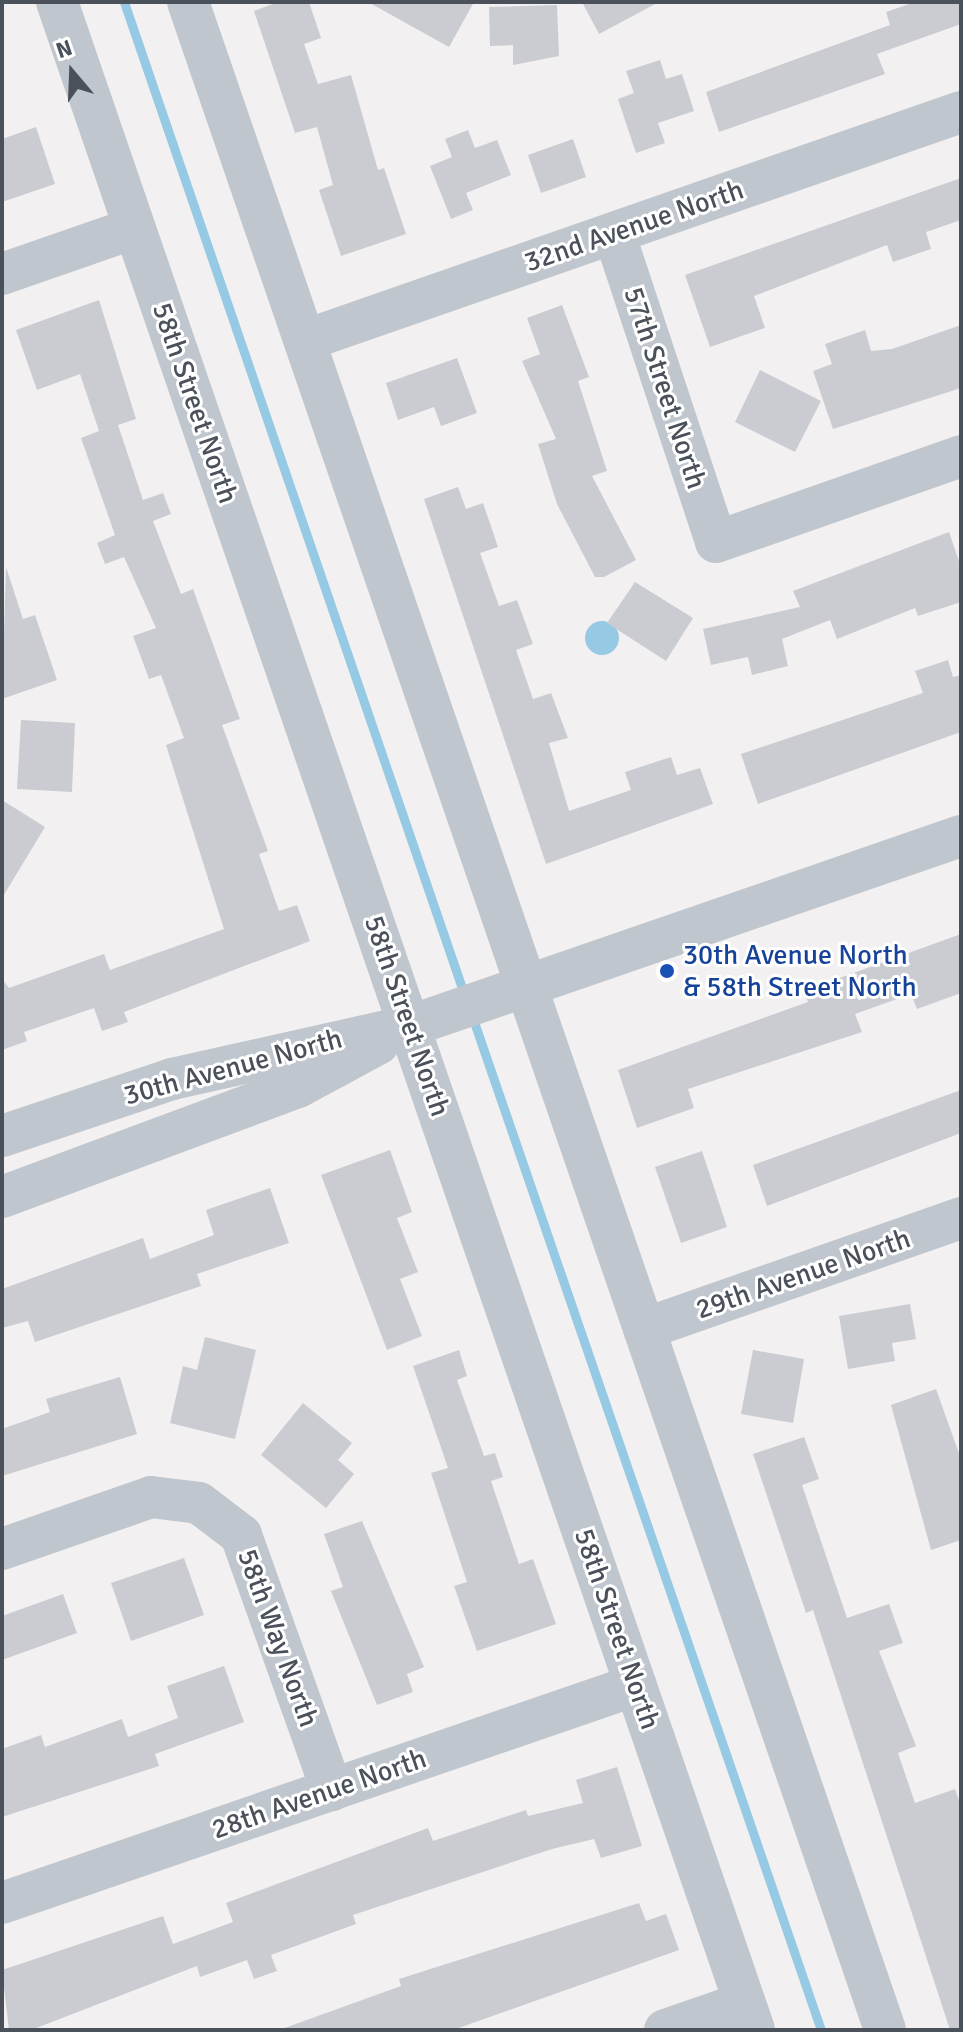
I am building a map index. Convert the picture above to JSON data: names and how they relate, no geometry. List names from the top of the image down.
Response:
{
  "streets": {
    "street": [
      "32nd Avenue North",
      "57th Street North",
      "58th Street North",
      "30th Avenue North",
      "29th Avenue North",
      "58th Way North",
      "28th Avenue North"
    ]
  },
  "crossings": [
    ["32nd Avenue North", "57th Street North"],
    ["58th Street North", "30th Avenue North"],
    ["58th Street North", "28th Avenue North"],
    ["58th Way North", "28th Avenue North"]
  ],
  "places": ["30th Avenue North & 58th Street North"],
  "north": "top"
}
